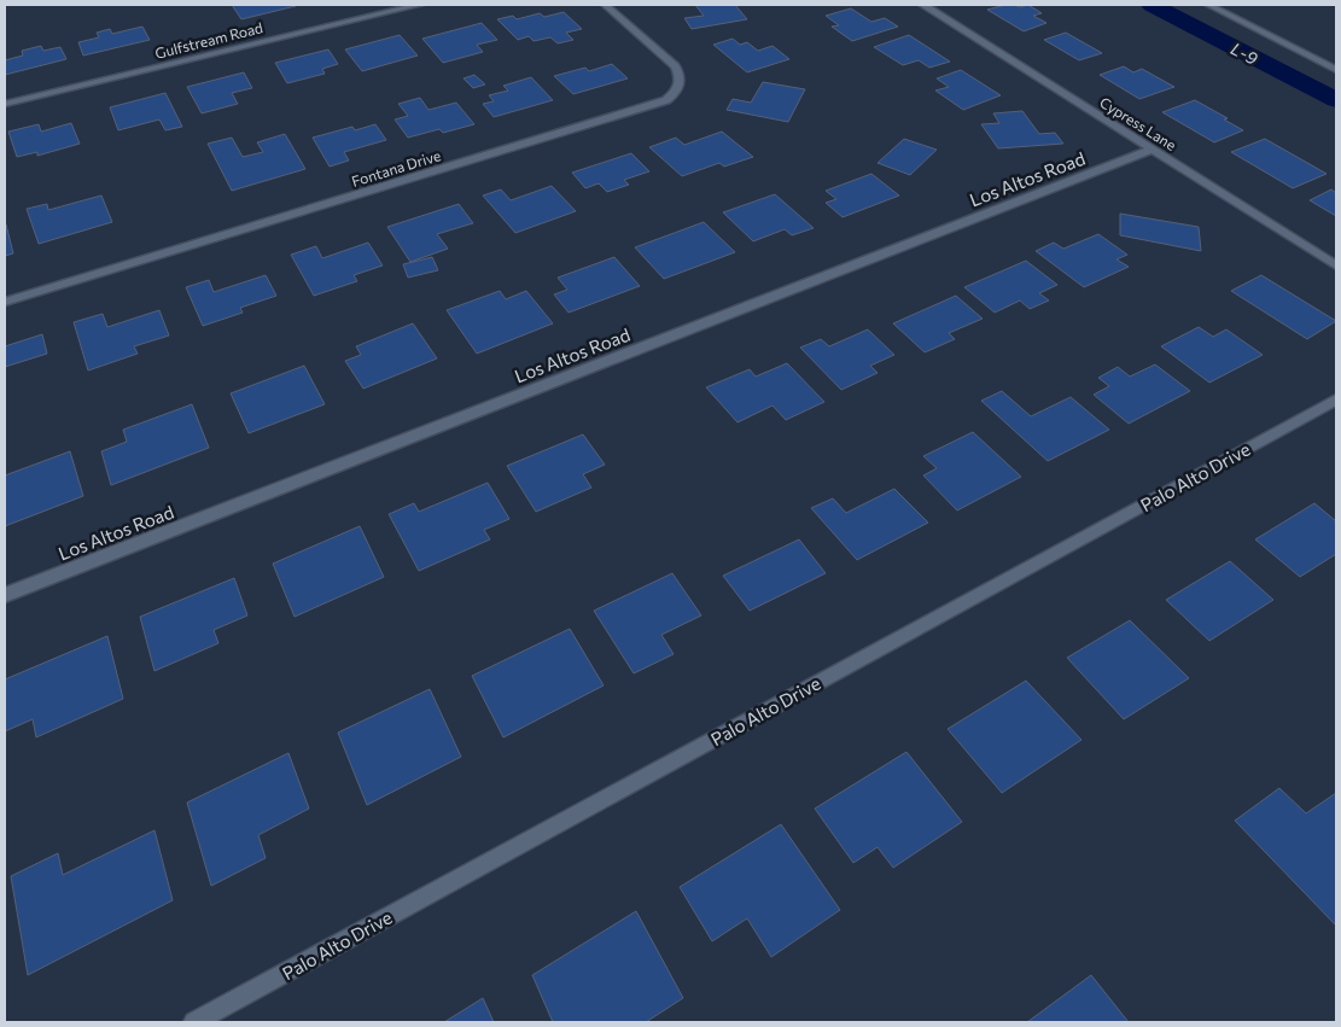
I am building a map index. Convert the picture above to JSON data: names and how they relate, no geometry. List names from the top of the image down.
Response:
{
  "streets": {
    "street": [
      "Gulfstream Road",
      "Cypress Lane",
      "Fontana Drive",
      "Los Altos Road",
      "Palo Alto Drive"
    ]
  },
  "crossings": [
    ["Cypress Lane", "Los Altos Road"]
  ],
  "water": ["L-9"]
}
